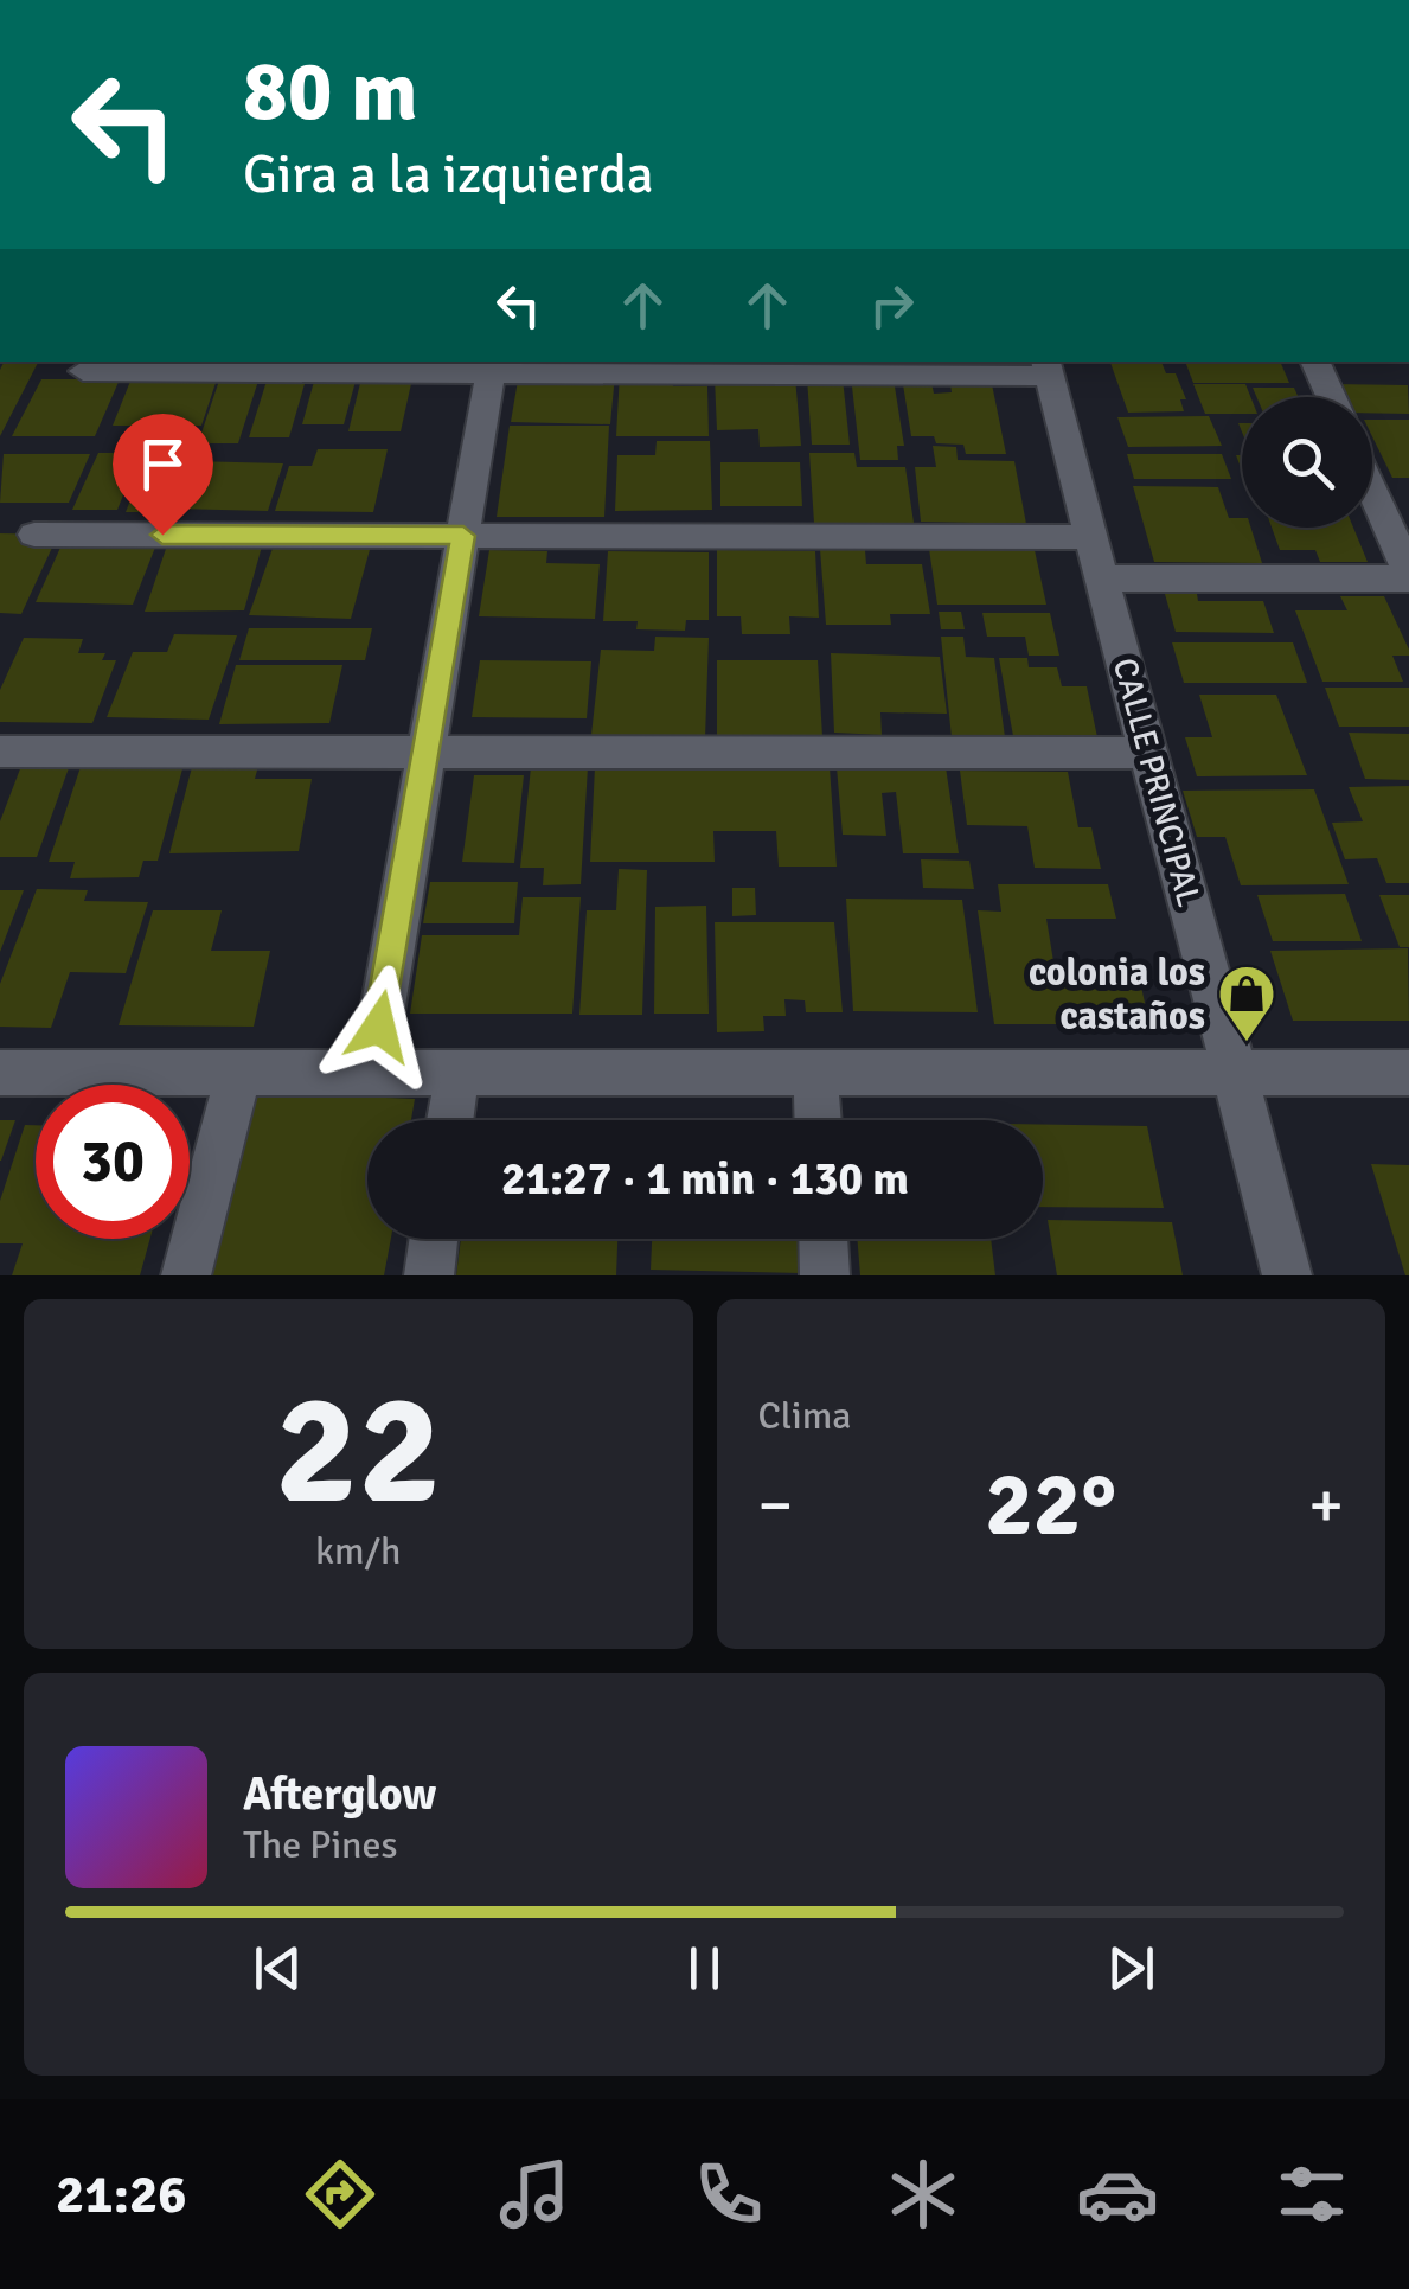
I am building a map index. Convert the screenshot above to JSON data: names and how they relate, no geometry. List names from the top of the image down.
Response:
{
  "streets": {
    "street": ["CALLE PRINCIPAL"]
  },
  "places": {
    "shop": ["colonia los castaños"]
  },
  "page": {
    "turn": ["80 m", "Gira a la izquierda"],
    "limit": "30",
    "trip": "21:27 · 1 min · 130 m",
    "tile": [
      ["22", "km/h"],
      "Clima"
    ],
    "heat": ["−", "22°", "+"],
    "song": ["Afterglow", "The Pines"],
    "tabs": "21:26"
  }
}
